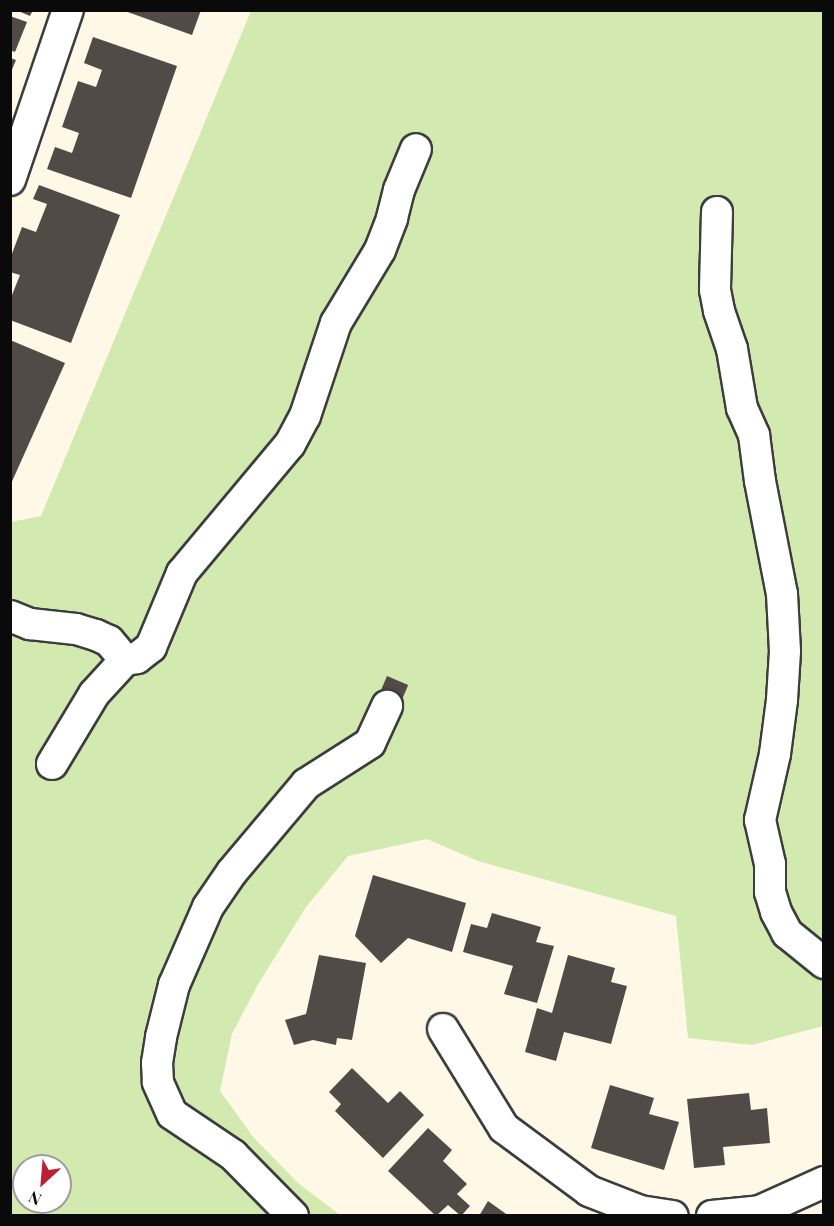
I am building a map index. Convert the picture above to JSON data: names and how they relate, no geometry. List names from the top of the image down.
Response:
{
  "north": "bottom left"
}
